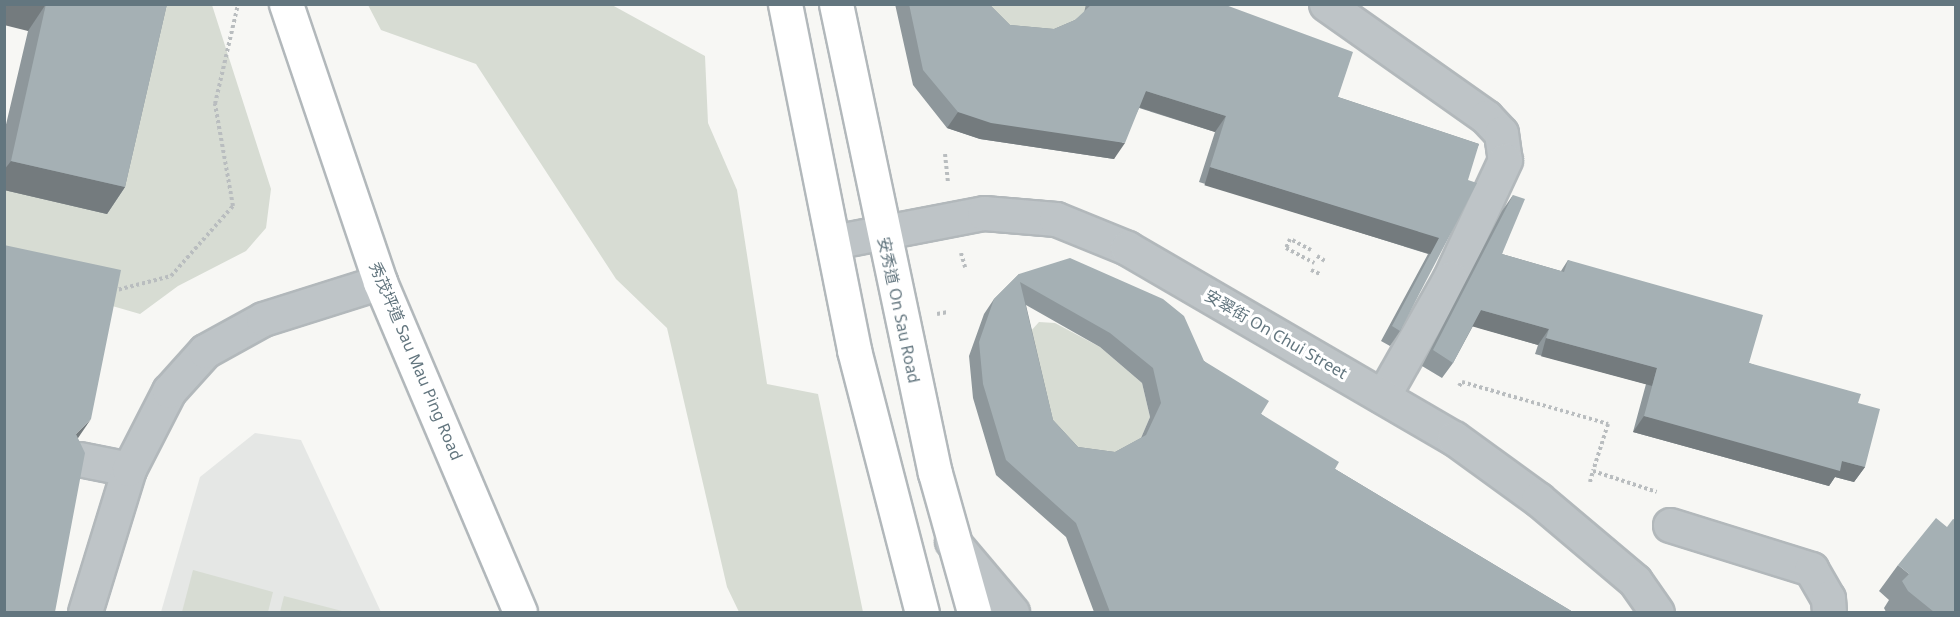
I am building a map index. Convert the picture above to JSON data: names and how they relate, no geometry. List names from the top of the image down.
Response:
{
  "streets": {
    "main road": ["安秀道 On Sau Road", "秀茂坪道 Sau Mau Ping Road"],
    "street": ["安翠街 On Chui Street"]
  },
  "crossings": [
    ["安秀道 On Sau Road", "安翠街 On Chui Street"]
  ]
}
